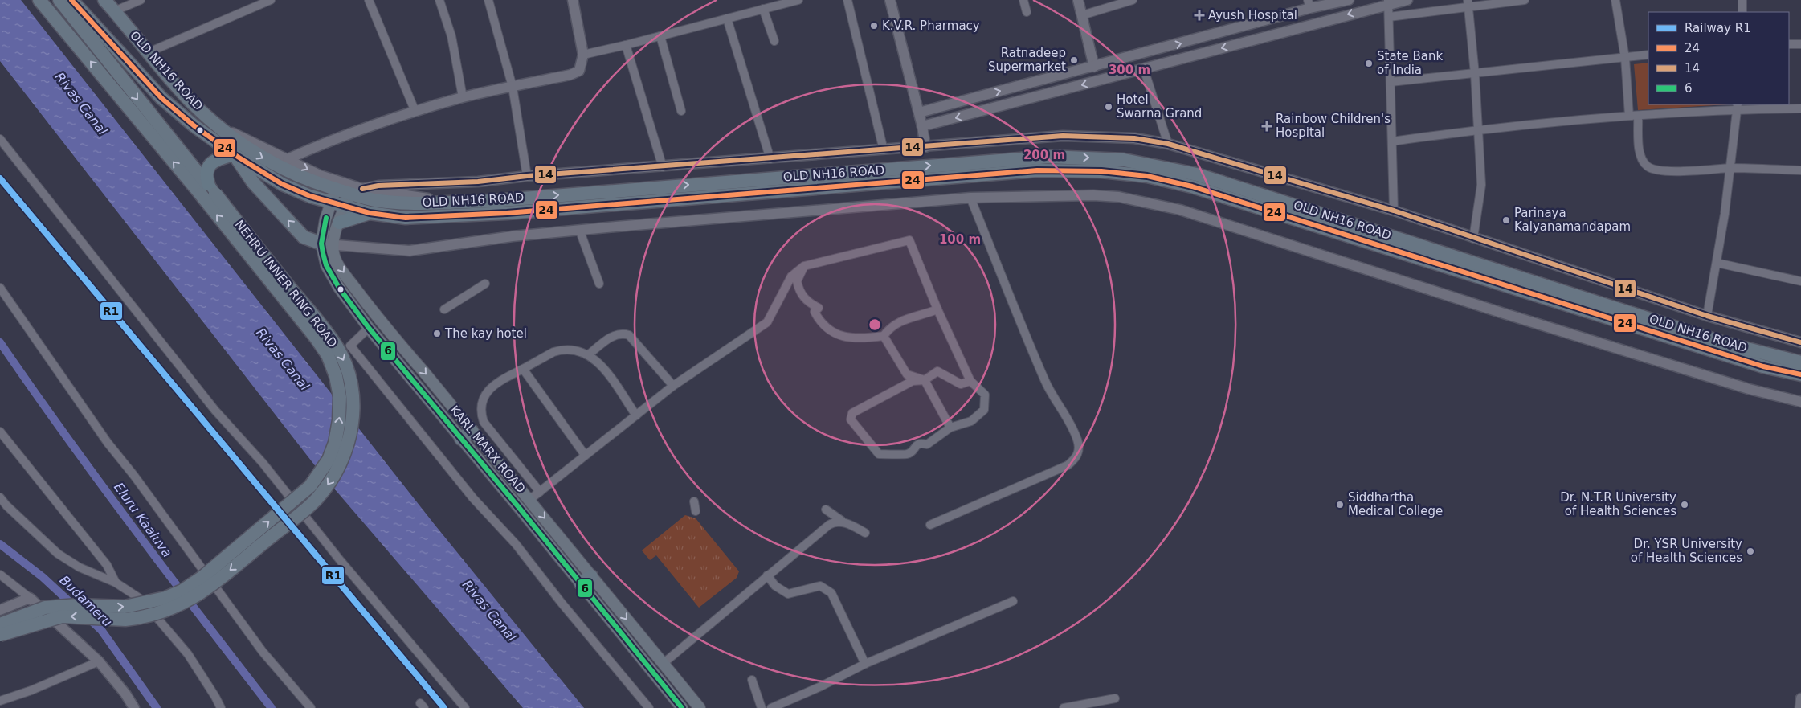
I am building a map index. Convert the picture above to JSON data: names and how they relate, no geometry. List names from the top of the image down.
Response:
{
  "streets": {
    "main road": ["OLD NH16 ROAD", "NEHRU INNER RING ROAD", "KARL MARX ROAD"]
  },
  "crossings": [
    ["OLD NH16 ROAD", "KARL MARX ROAD"]
  ],
  "water": ["Rivas Canal", "Eluru Kaaluva", "Budameru"],
  "places": {
    "health": ["Ayush Hospital", "Rainbow Children's Hospital"],
    "other": [
      "K.V.R. Pharmacy",
      "Ratnadeep Supermarket",
      "State Bank of India",
      "Hotel Swarna Grand",
      "Parinaya Kalyanamandapam",
      "The kay hotel",
      "Siddhartha Medical College",
      "Dr. N.T.R University of Health Sciences",
      "Dr. YSR University of Health Sciences"
    ]
  },
  "lines": [
    "transit line 24",
    "transit line 14",
    "rail line R1",
    "transit line 6"
  ],
  "legend": [
    "Railway R1",
    "24",
    "14",
    "6"
  ],
  "rings": ["300 m", "200 m", "100 m"]
}
